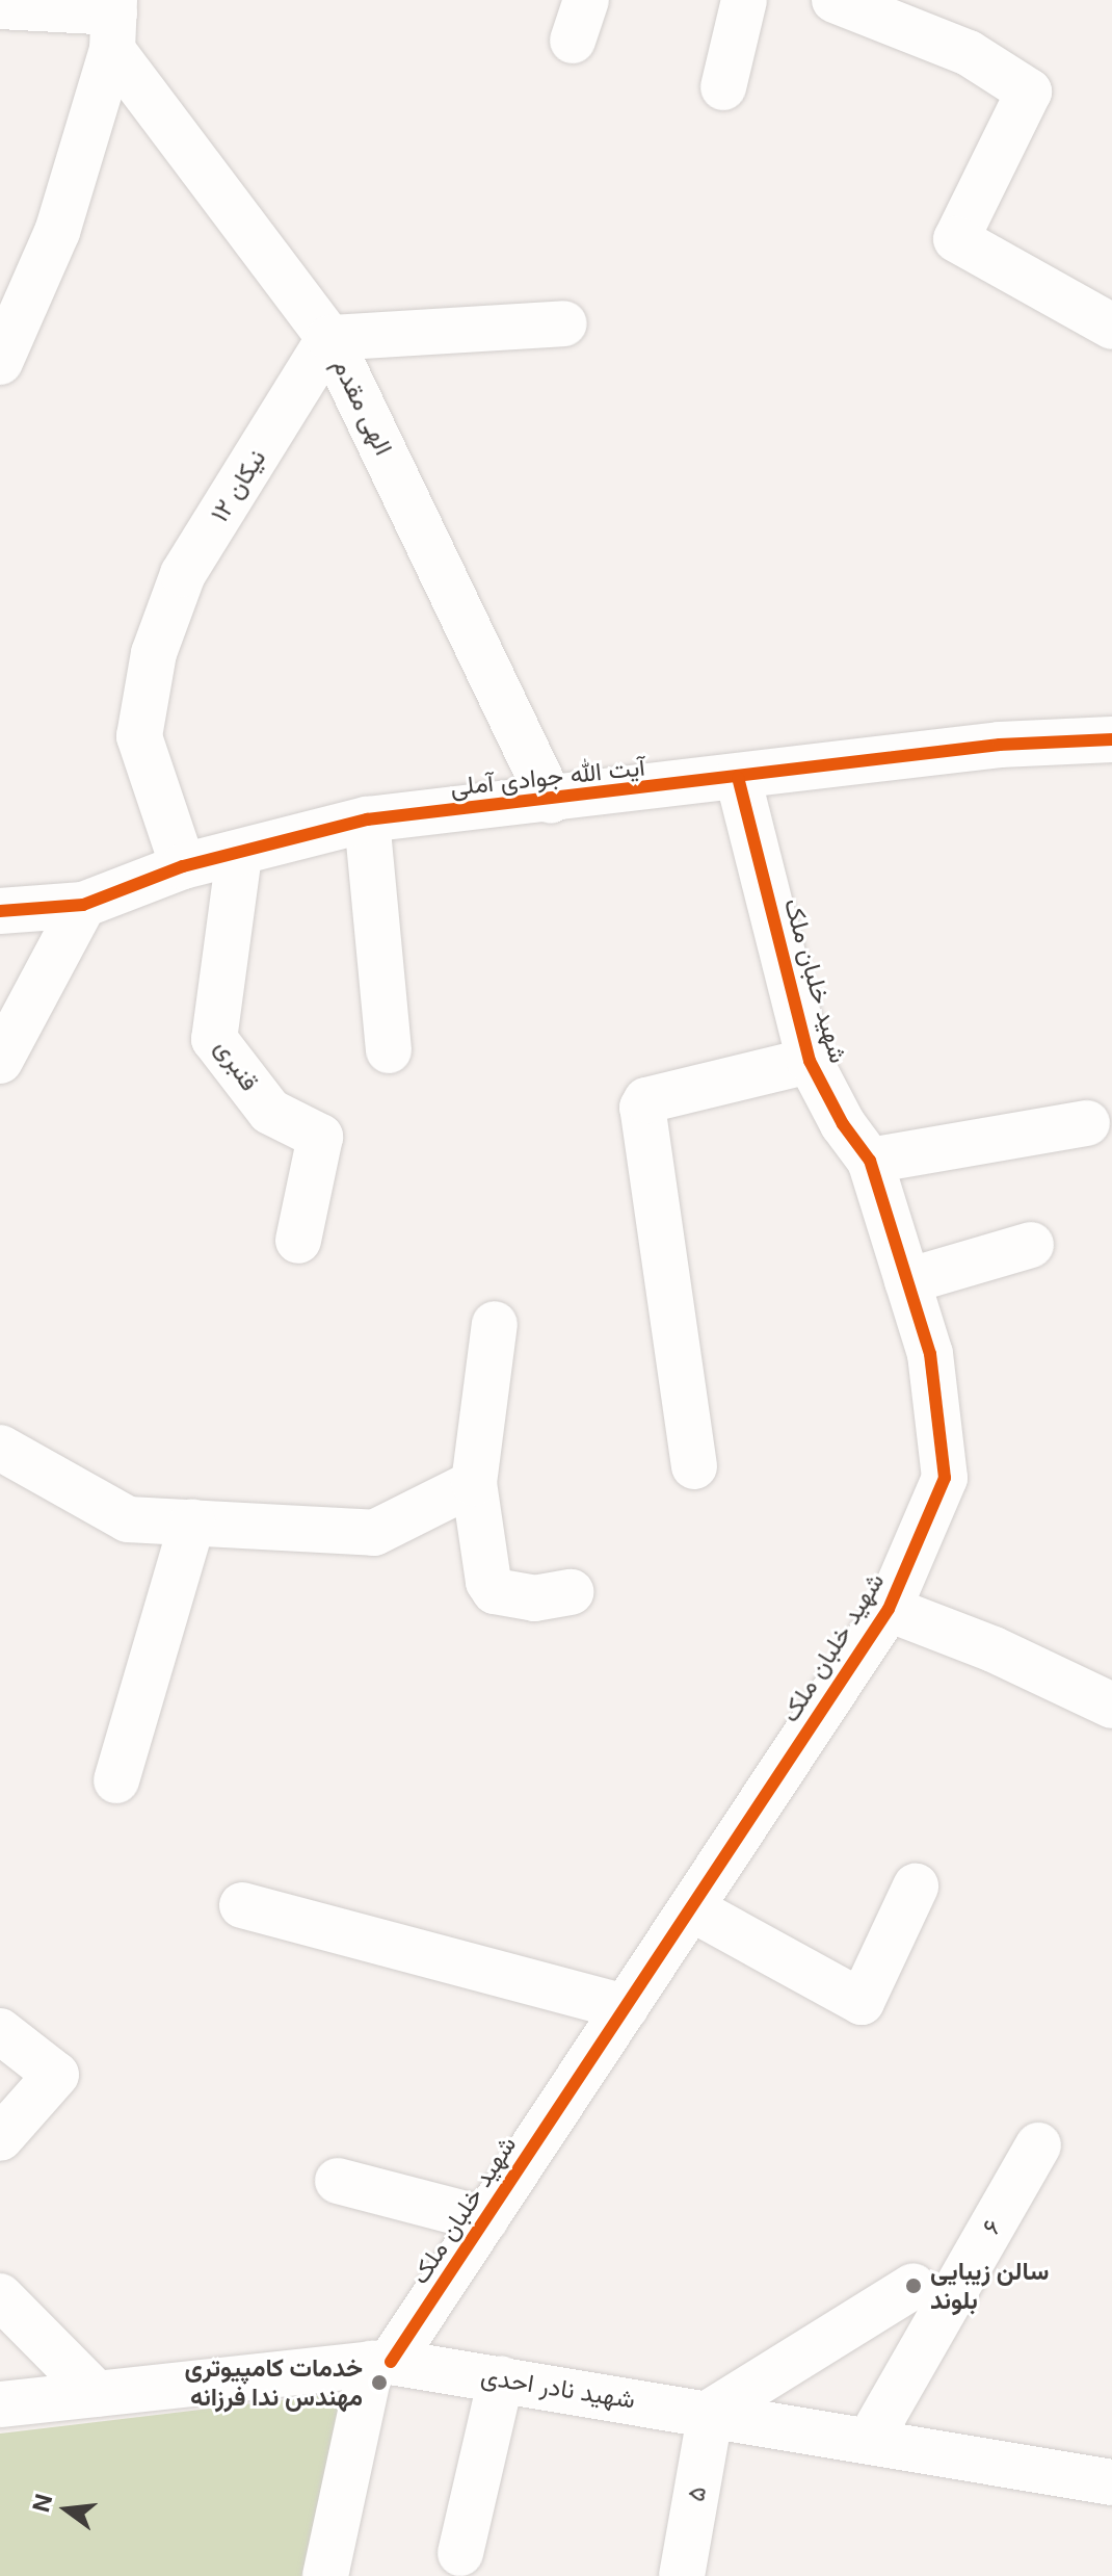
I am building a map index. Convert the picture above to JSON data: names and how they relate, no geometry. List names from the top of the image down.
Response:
{
  "streets": {
    "street": [
      "الهی مقدم",
      "نیکان ۱۲",
      "آیت الله جوادی آملی",
      "شهید خلبان ملک",
      "قنبری",
      "۶",
      "شهید نادر احدی",
      "۵"
    ]
  },
  "crossings": [
    ["الهی مقدم", "نیکان ۱۲"],
    ["الهی مقدم", "آیت الله جوادی آملی"],
    ["نیکان ۱۲", "آیت الله جوادی آملی"],
    ["آیت الله جوادی آملی", "شهید خلبان ملک"],
    ["آیت الله جوادی آملی", "قنبری"],
    ["شهید خلبان ملک", "شهید نادر احدی"],
    ["۶", "شهید نادر احدی"],
    ["شهید نادر احدی", "۵"]
  ],
  "places": ["سالن زیبایی بلوند", "خدمات کامپیوتری مهندس ندا فرزانه"],
  "north": "left"
}
